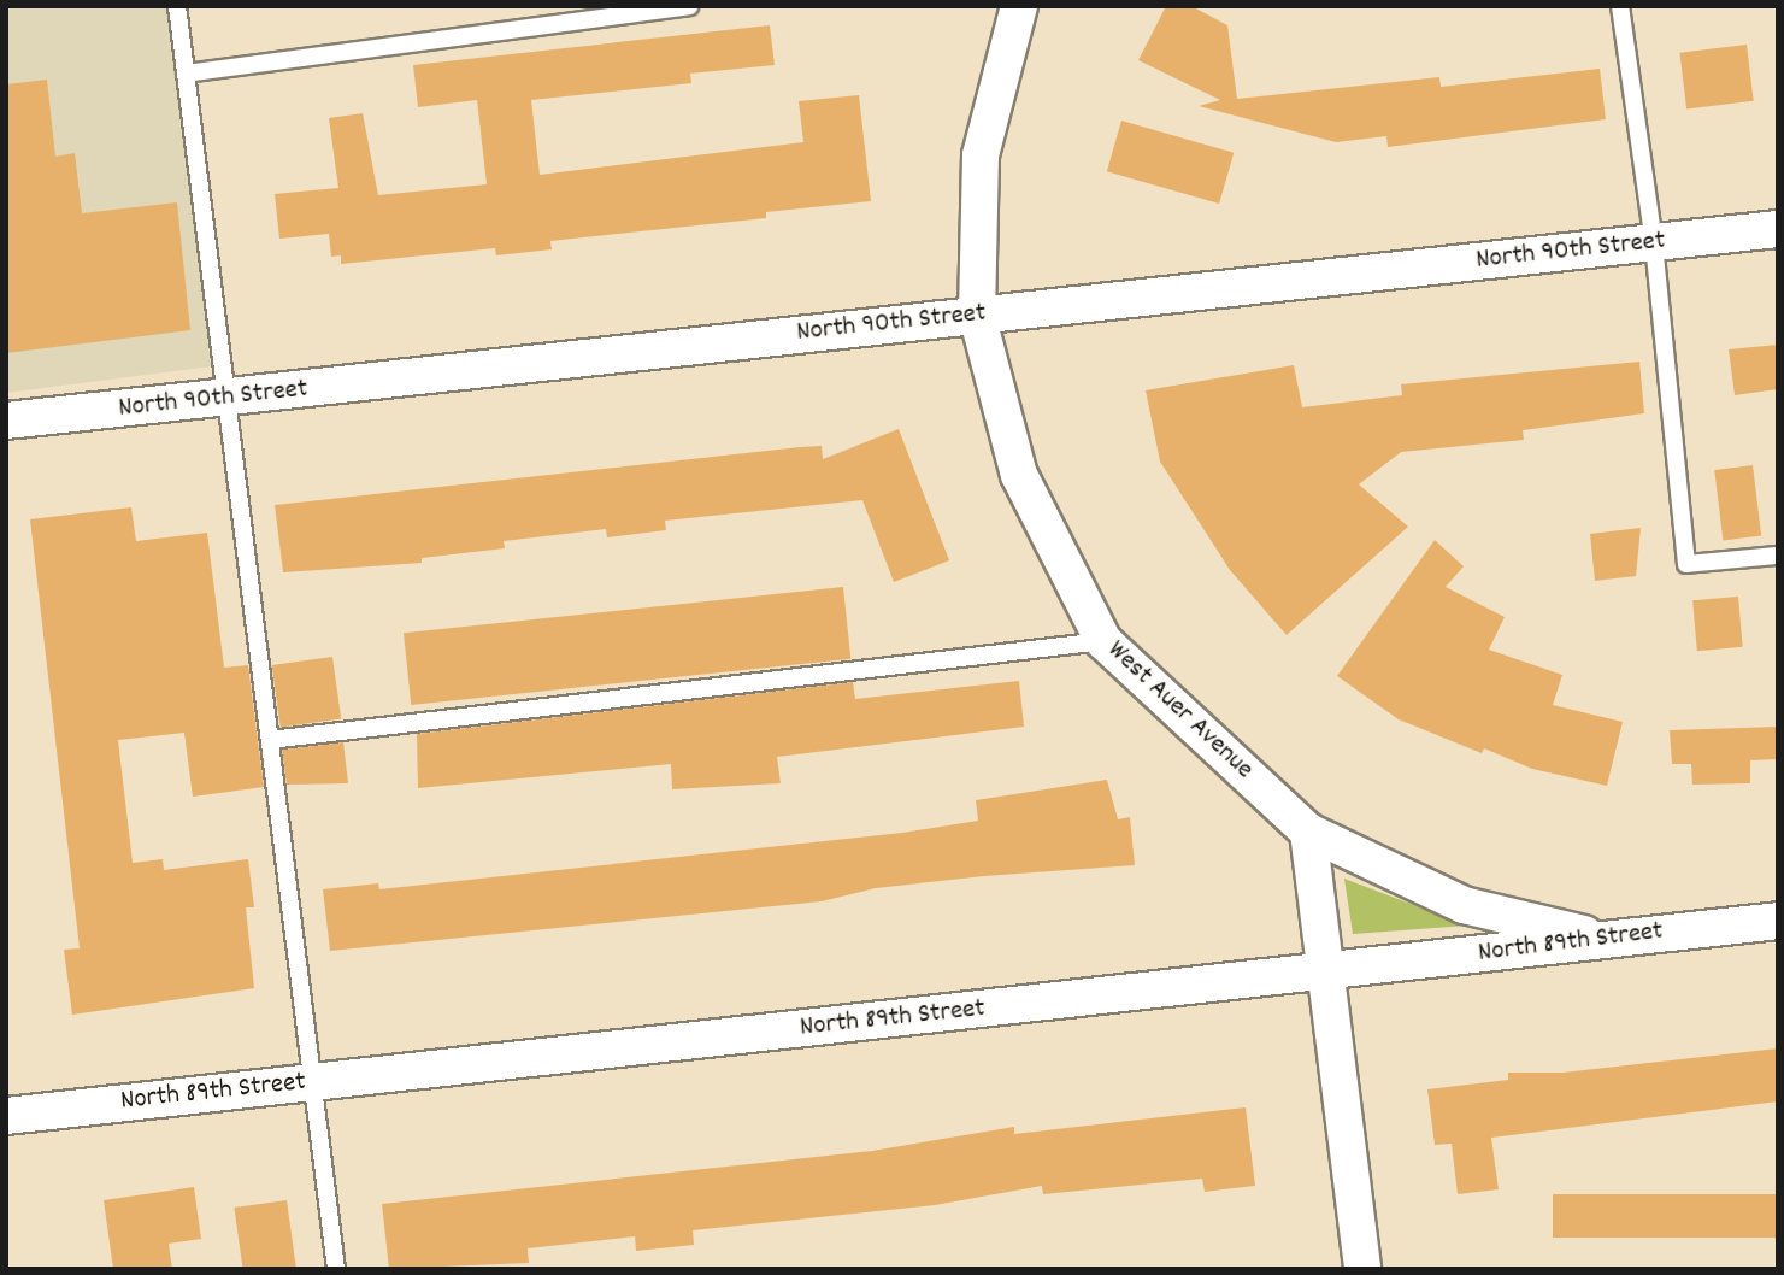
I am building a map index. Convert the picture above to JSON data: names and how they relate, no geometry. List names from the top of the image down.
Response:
{
  "streets": {
    "street": ["North 90th Street", "West Auer Avenue", "North 89th Street"]
  },
  "crossings": [
    ["North 90th Street", "West Auer Avenue"],
    ["West Auer Avenue", "North 89th Street"]
  ]
}
